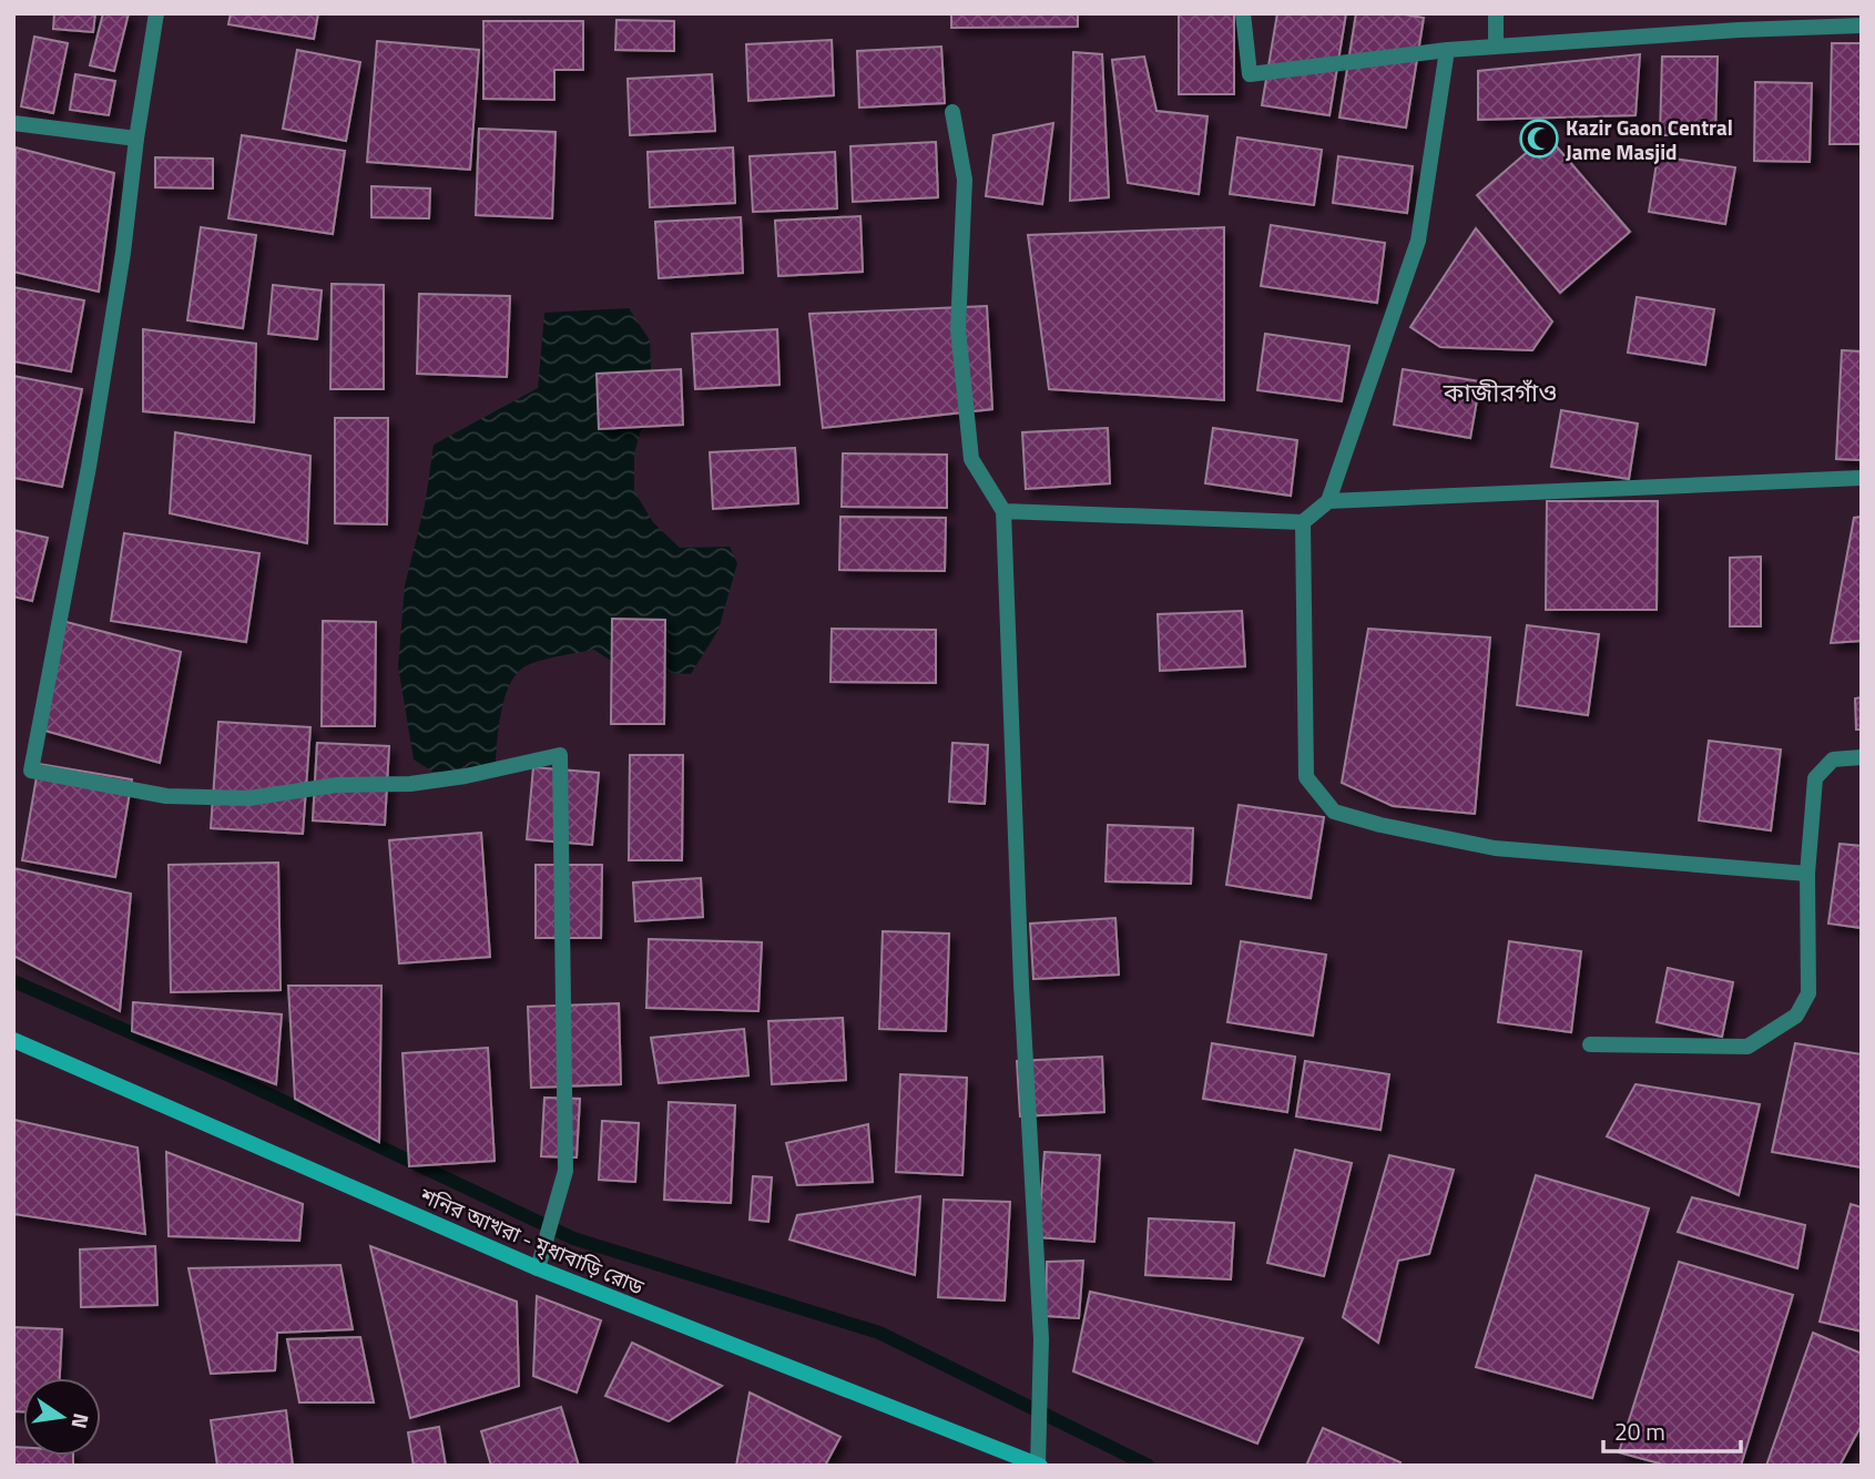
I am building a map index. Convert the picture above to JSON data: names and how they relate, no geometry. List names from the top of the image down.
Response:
{
  "streets": {
    "main road": ["শনির আখরা - মৃধাবাড়ি রোড"]
  },
  "districts": ["কাজীরগাঁও"],
  "places": {
    "mosque": ["Kazir Gaon Central Jame Masjid"]
  },
  "scale_bar": "20 m",
  "north": "right"
}
